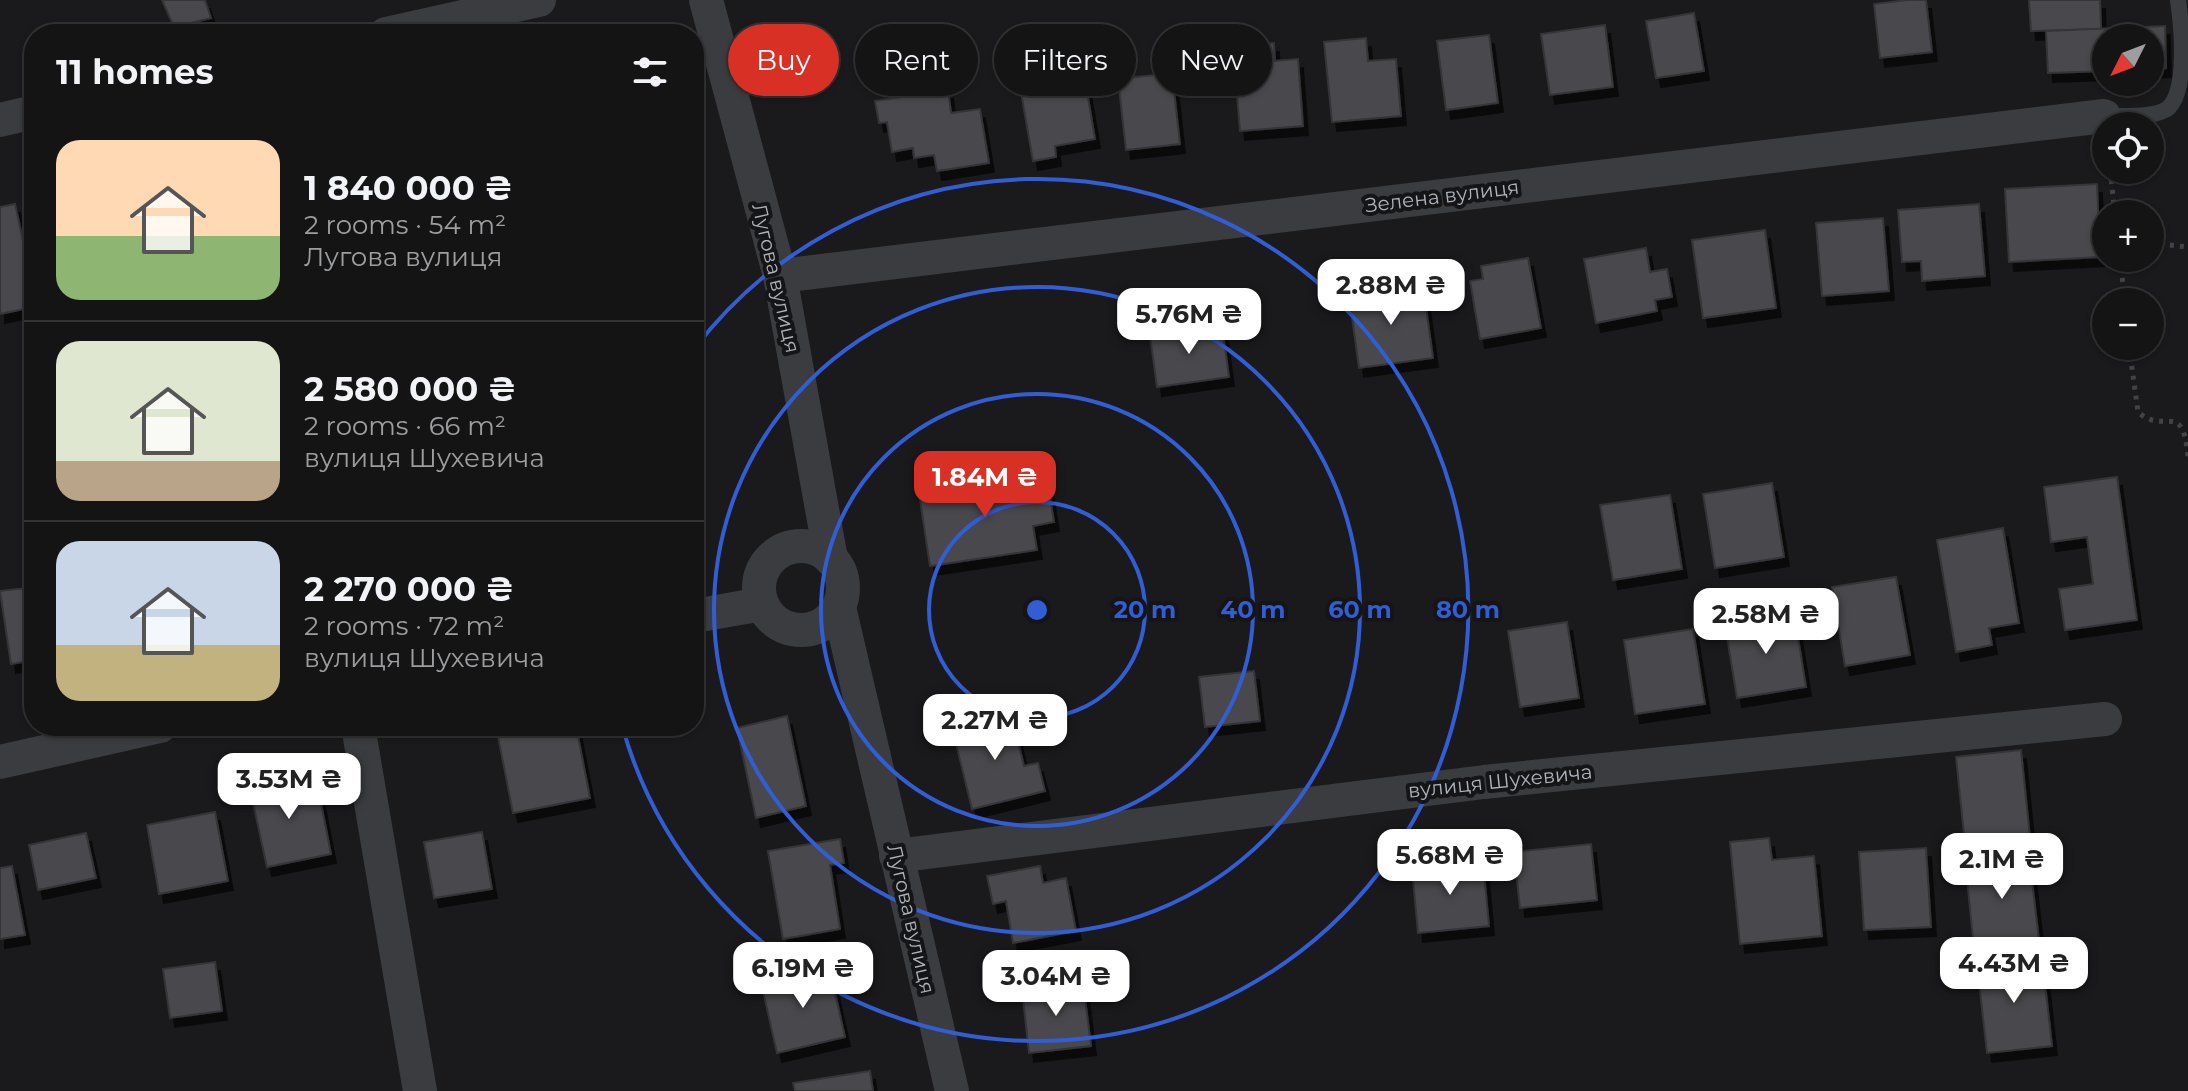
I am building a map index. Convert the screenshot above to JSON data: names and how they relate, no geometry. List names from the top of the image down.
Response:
{
  "streets": {
    "street": ["Зелена вулиця", "Лугова вулиця", "вулиця Шухевича"]
  },
  "crossings": [
    ["Зелена вулиця", "Лугова вулиця"],
    ["Лугова вулиця", "вулиця Шухевича"]
  ],
  "north": "bottom left",
  "page": {
    "map_buttons": ["+", "−"],
    "chip": [
      "Buy",
      "Rent",
      "Filters",
      "New"
    ],
    "heading": "11 homes",
    "list": [
      {
        "name": "1 840 000 ₴",
        "note": "2 rooms · 54 m² · Лугова вулиця"
      },
      {
        "name": "2 580 000 ₴",
        "note": "2 rooms · 66 m² · вулиця Шухевича"
      },
      {
        "name": "2 270 000 ₴",
        "note": "2 rooms · 72 m² · вулиця Шухевича"
      }
    ],
    "price": [
      "2.88M ₴",
      "5.76M ₴",
      "1.84M ₴",
      "2.58M ₴",
      "2.27M ₴",
      "3.53M ₴",
      "5.68M ₴",
      "2.1M ₴",
      "4.43M ₴",
      "6.19M ₴",
      "3.04M ₴"
    ]
  },
  "rings": [
    "20 m",
    "40 m",
    "60 m",
    "80 m"
  ]
}
